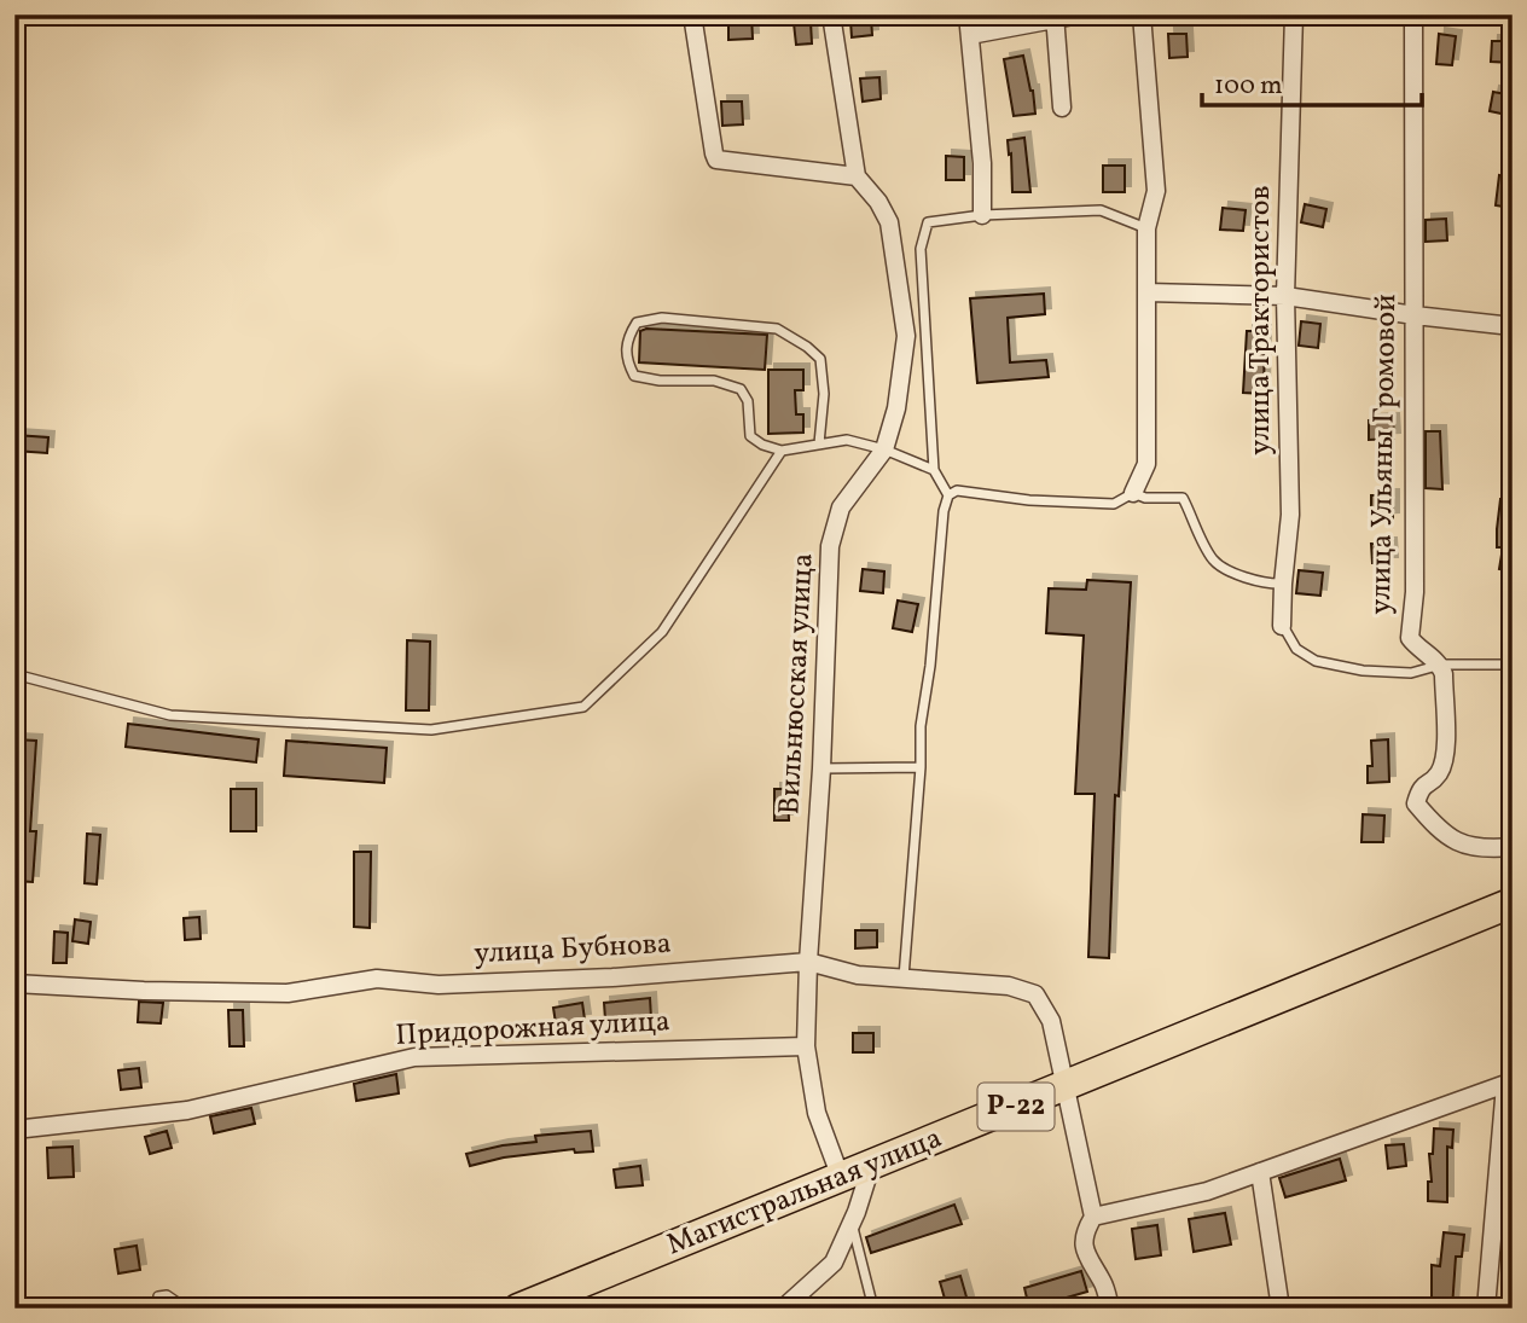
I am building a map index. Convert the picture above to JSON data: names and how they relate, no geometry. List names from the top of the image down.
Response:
{
  "streets": {
    "highway": ["Р-22", "Магистральная улица"],
    "street": [
      "улица Трактористов",
      "улица Ульяны Громовой",
      "Вильнюсская улица",
      "улица Бубнова",
      "Придорожная улица"
    ]
  },
  "crossings": [
    ["Вильнюсская улица", "улица Бубнова"],
    ["Вильнюсская улица", "Придорожная улица"],
    ["Вильнюсская улица", "Магистральная улица"],
    ["улица Бубнова", "Магистральная улица"]
  ],
  "scale_bar": "100 m"
}
